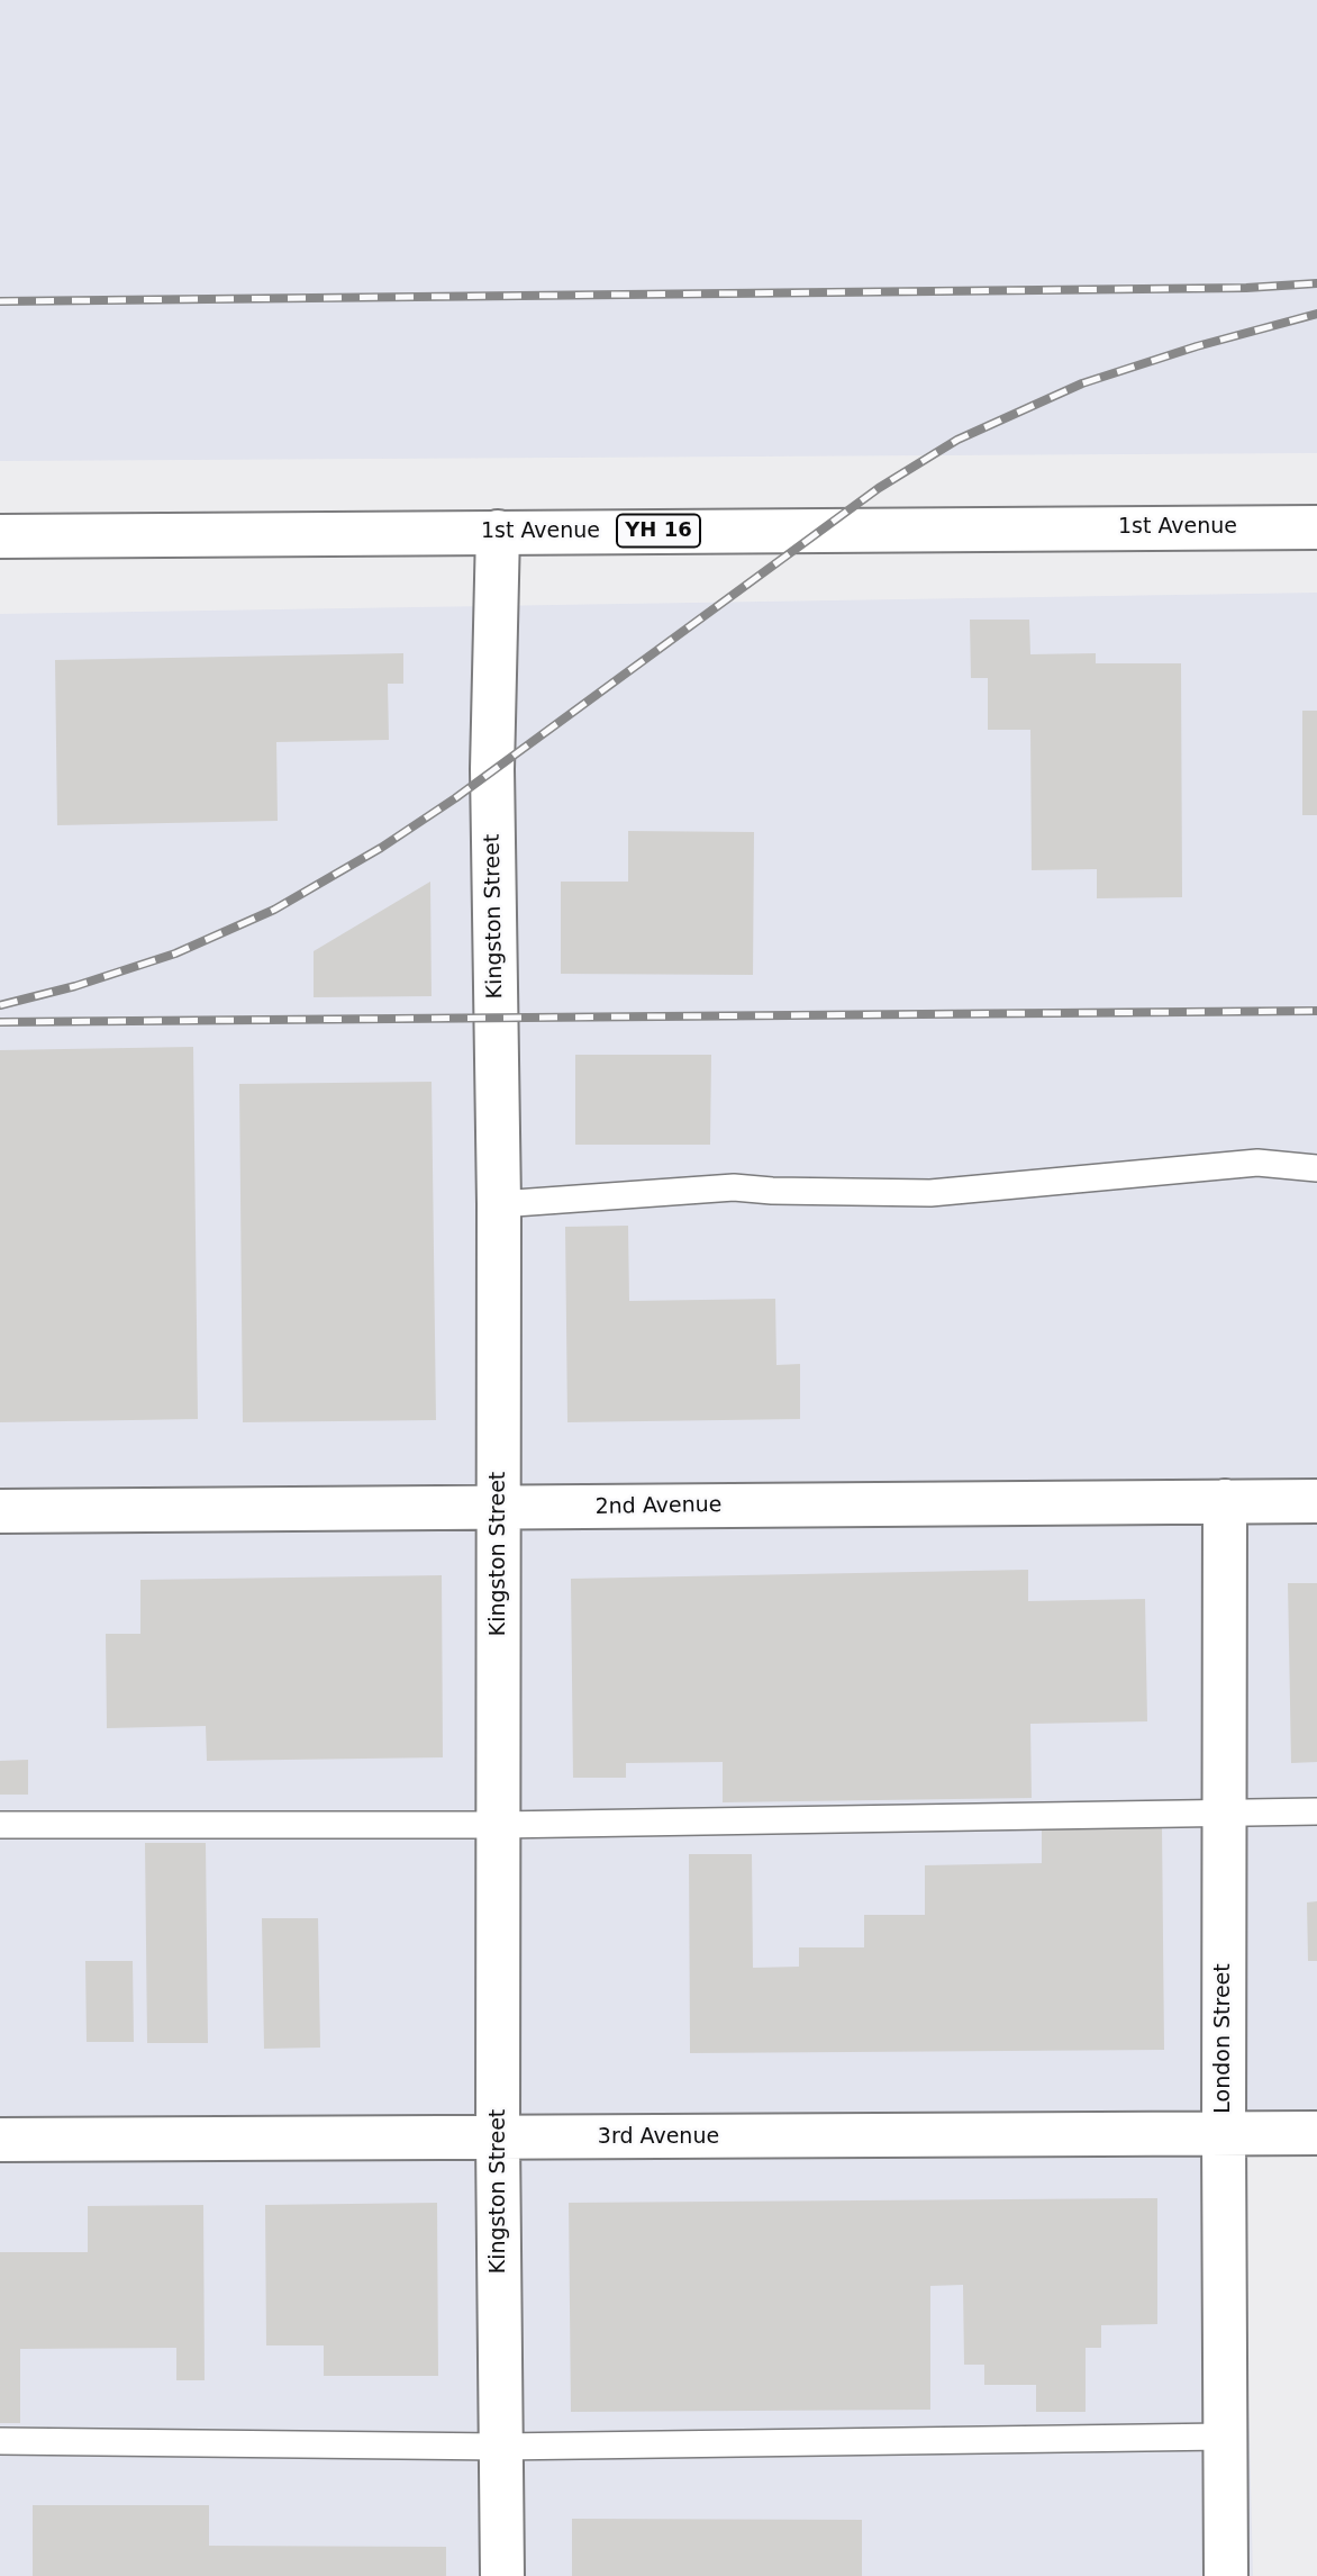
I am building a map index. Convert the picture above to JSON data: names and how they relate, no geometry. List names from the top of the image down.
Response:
{
  "streets": {
    "main road": [
      "1st Avenue",
      "YH 16",
      "Kingston Street",
      "2nd Avenue",
      "London Street",
      "3rd Avenue"
    ]
  },
  "crossings": [
    ["1st Avenue", "Kingston Street"],
    ["Kingston Street", "2nd Avenue"],
    ["Kingston Street", "3rd Avenue"],
    ["2nd Avenue", "London Street"],
    ["London Street", "3rd Avenue"]
  ]
}
